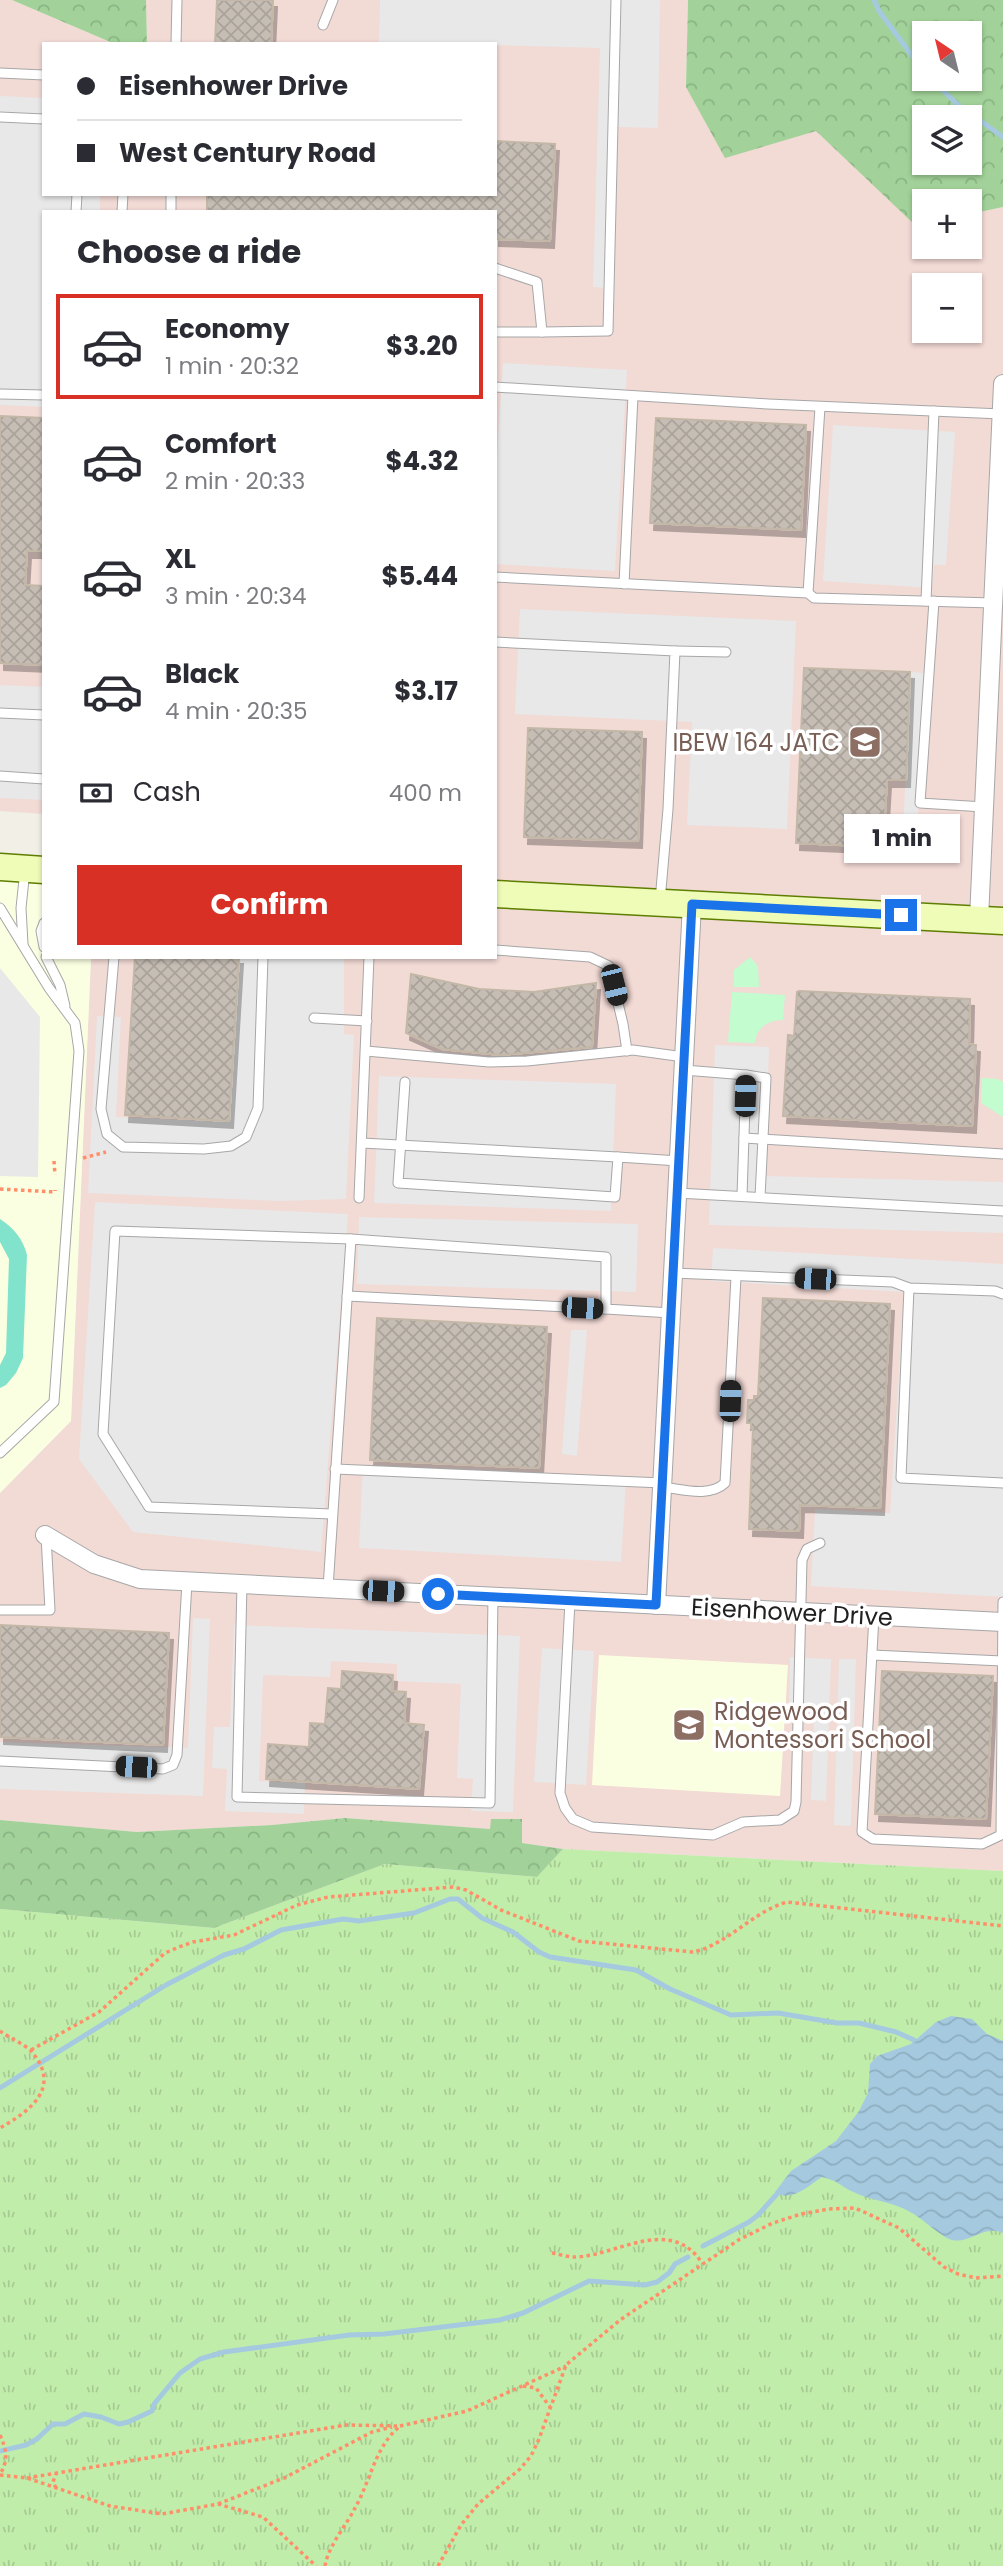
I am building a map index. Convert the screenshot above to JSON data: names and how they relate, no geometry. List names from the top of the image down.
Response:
{
  "streets": {
    "street": ["Eisenhower Drive"]
  },
  "places": {
    "school or university": ["IBEW 164 JATC", "Ridgewood Montessori School"]
  },
  "north": "top left",
  "page": {
    "map_buttons": ["+", "−"],
    "banner": ["Eisenhower Drive", "West Century Road"],
    "heading": "Choose a ride",
    "list": [
      {
        "name": "Economy",
        "note": "1 min · 20:32",
        "value": "$3.20"
      },
      {
        "name": "Comfort",
        "note": "2 min · 20:33",
        "value": "$4.32"
      },
      {
        "name": "XL",
        "note": "3 min · 20:34",
        "value": "$5.44"
      },
      {
        "name": "Black",
        "note": "4 min · 20:35",
        "value": "$3.17"
      }
    ],
    "pay": ["Cash", "400 m"],
    "bubble": "1 min",
    "buttons": "Confirm"
  }
}
